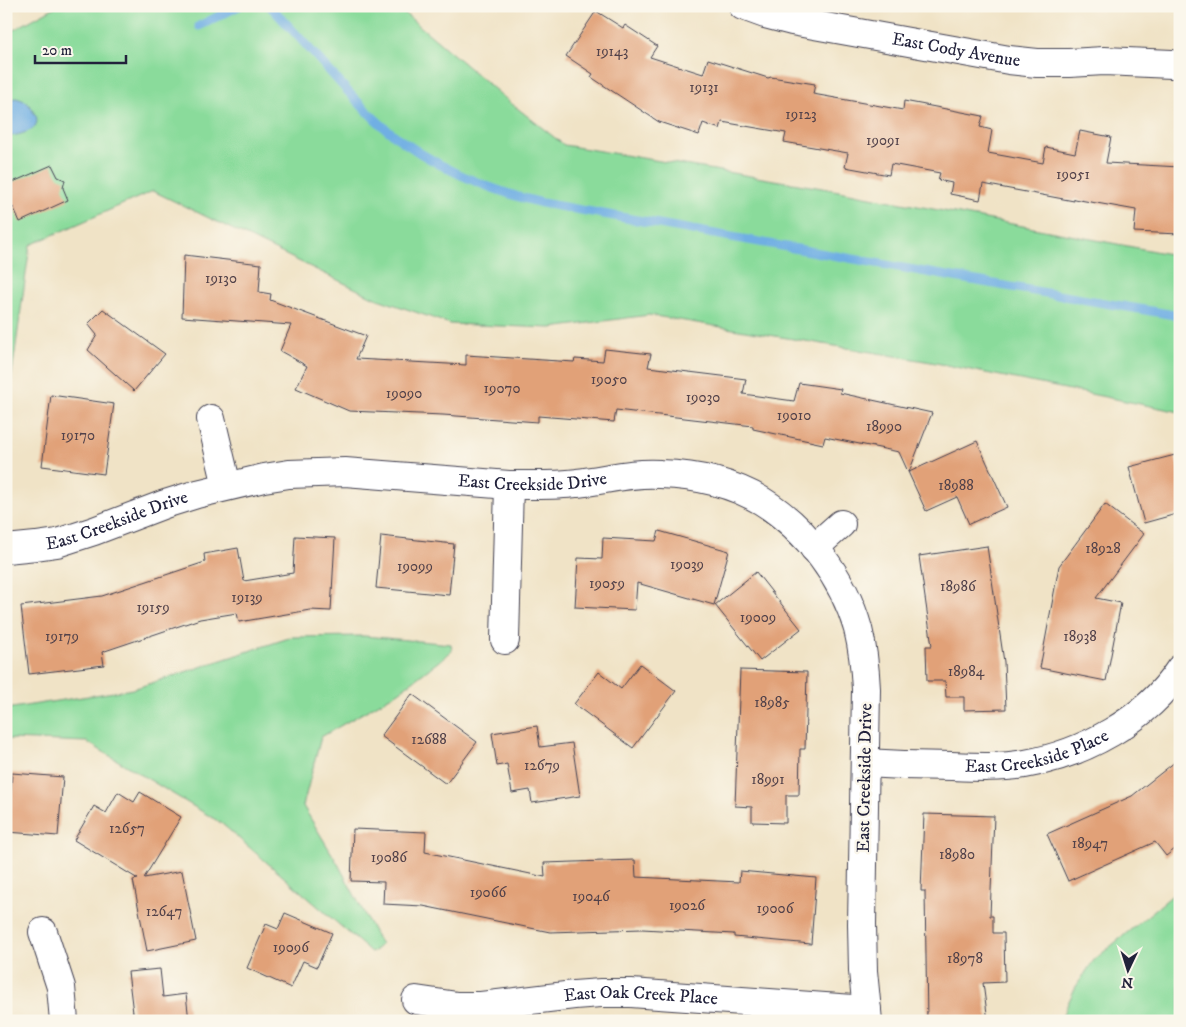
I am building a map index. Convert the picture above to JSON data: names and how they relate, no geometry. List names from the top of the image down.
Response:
{
  "streets": {
    "street": [
      "East Cody Avenue",
      "East Creekside Drive",
      "East Creekside Place",
      "East Oak Creek Place"
    ]
  },
  "crossings": [
    ["East Creekside Drive", "East Creekside Place"],
    ["East Creekside Drive", "East Oak Creek Place"]
  ],
  "house_numbers": [
    "19143",
    "19131",
    "19123",
    "19091",
    "19051",
    "19130",
    "19050",
    "19070",
    "19090",
    "19030",
    "19010",
    "18990",
    "19170",
    "18988",
    "18928",
    "19039",
    "19099",
    "19059",
    "18986",
    "19139",
    "19159",
    "19009",
    "19179",
    "18938",
    "18984",
    "18985",
    "12688",
    "12679",
    "18991",
    "12657",
    "18947",
    "18980",
    "19086",
    "19066",
    "19046",
    "19026",
    "19006",
    "12647",
    "19096",
    "18978"
  ],
  "scale_bar": "20 m",
  "north": "bottom"
}
